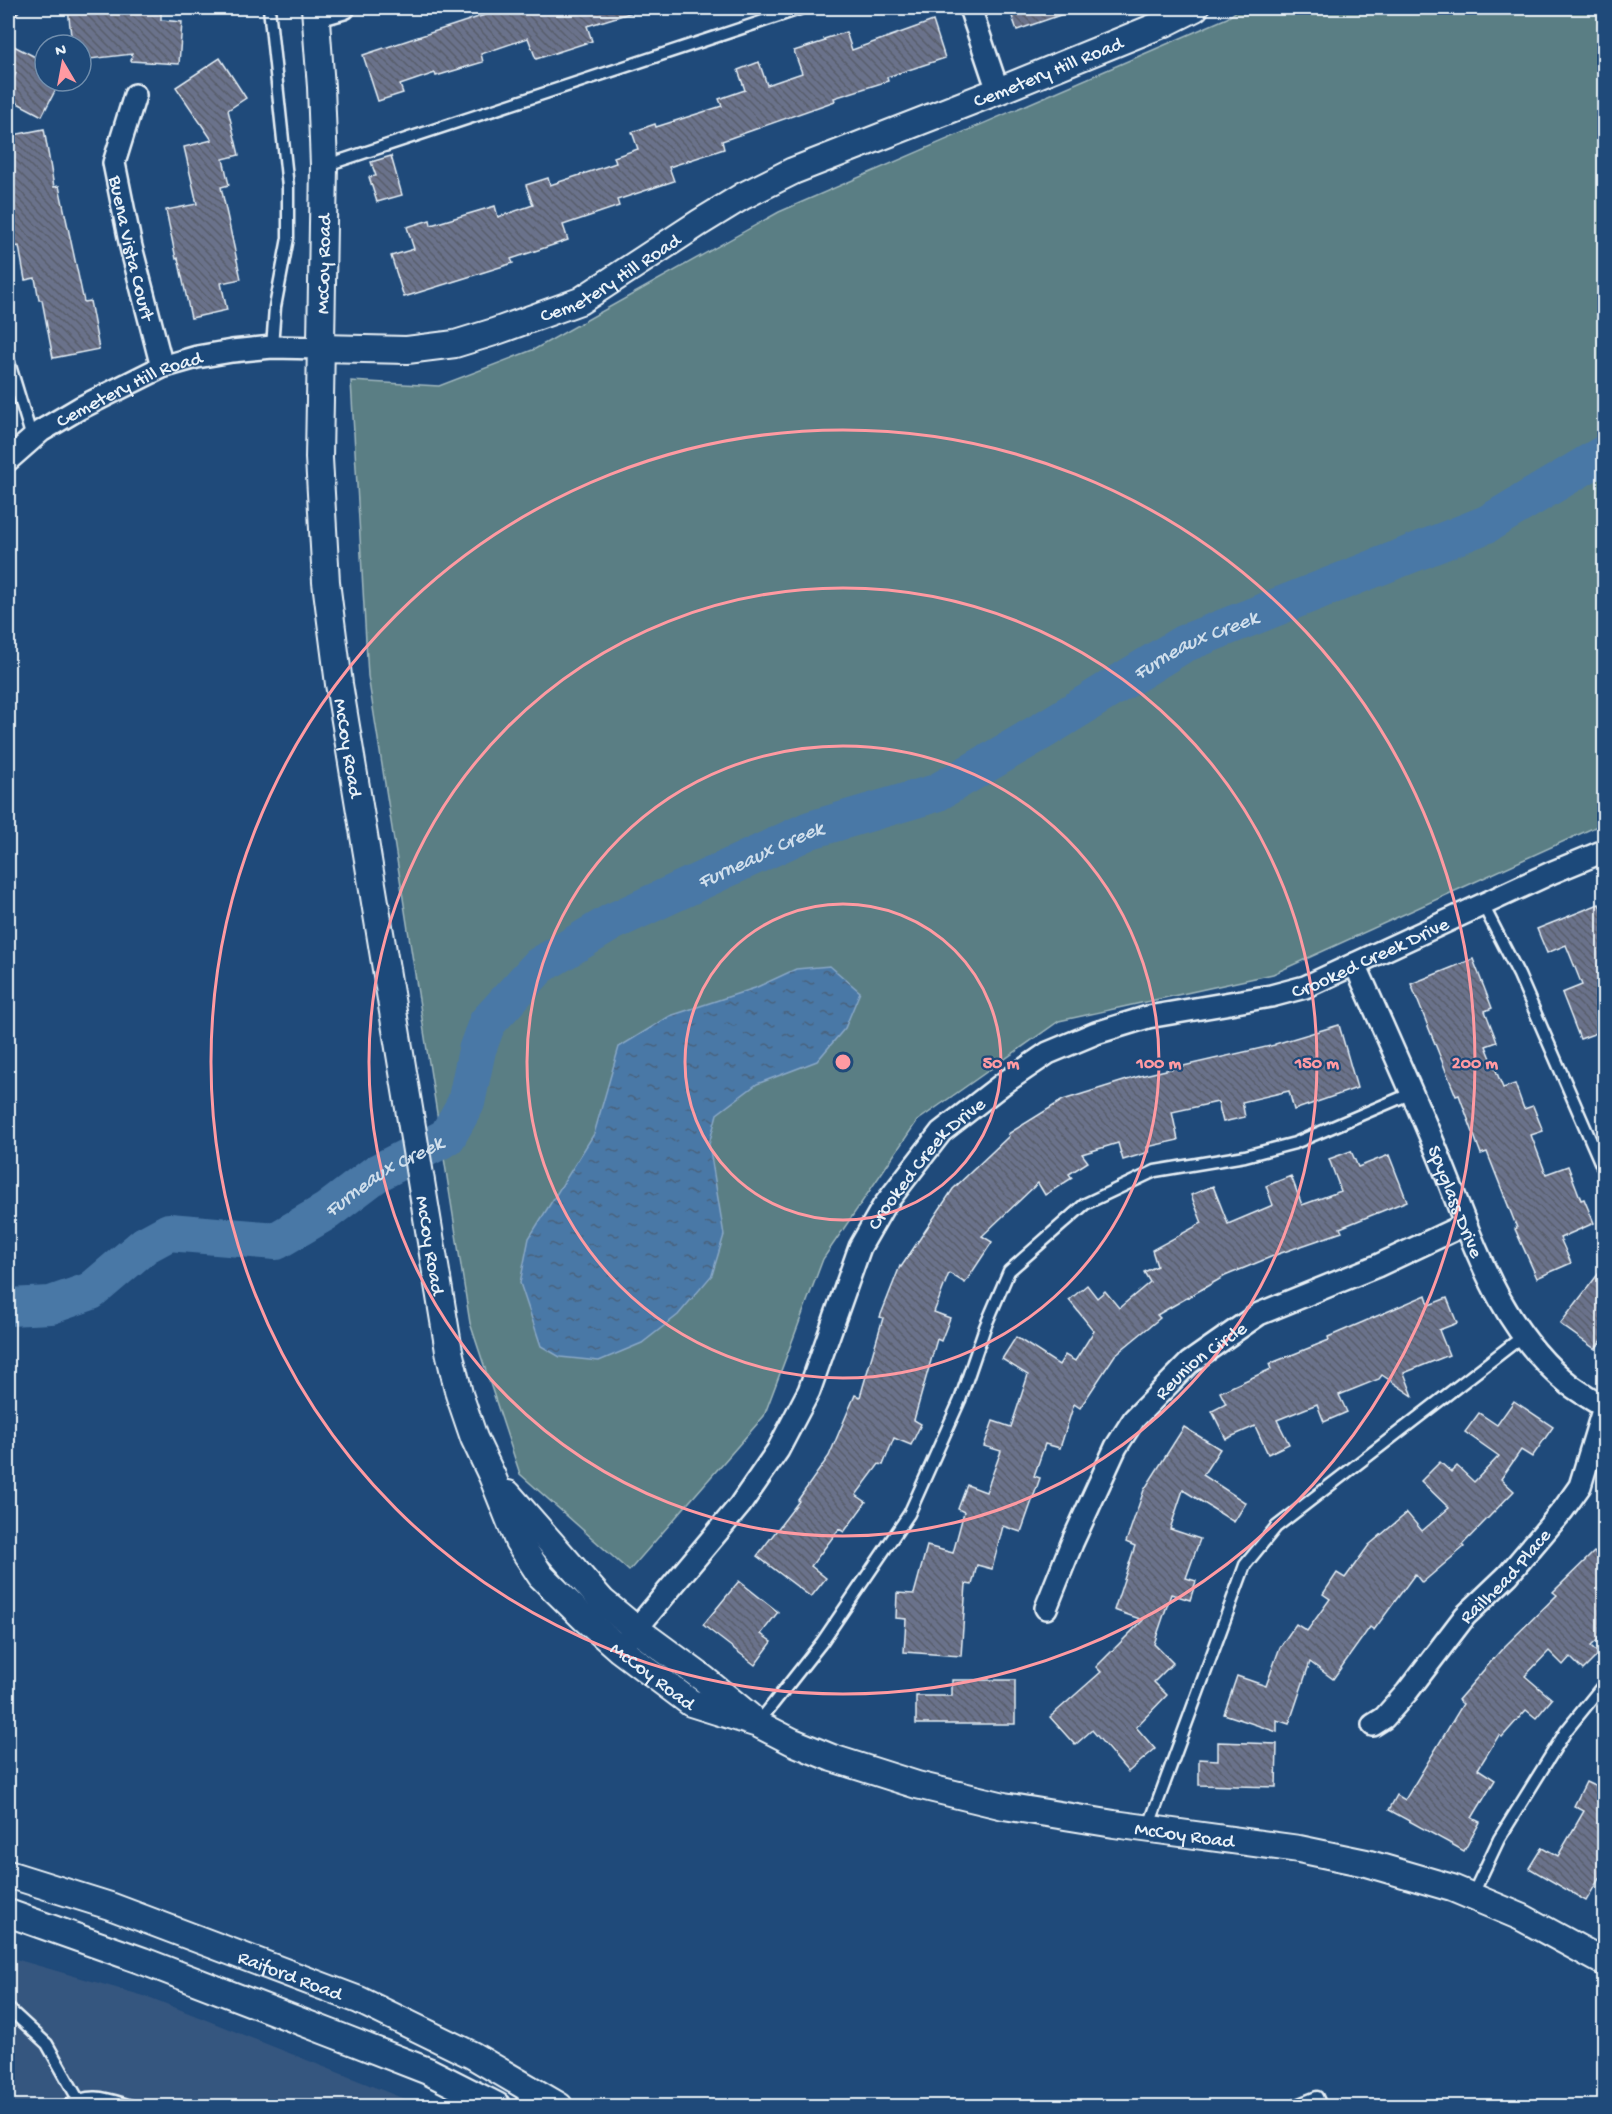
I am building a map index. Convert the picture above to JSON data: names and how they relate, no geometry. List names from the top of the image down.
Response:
{
  "streets": {
    "street": [
      "Cemetery Hill Road",
      "Buena Vista Court",
      "McCoy Road",
      "Crooked Creek Drive",
      "Spyglass Drive",
      "Reunion Circle",
      "Railhead Place",
      "Raiford Road"
    ]
  },
  "crossings": [
    ["Cemetery Hill Road", "Buena Vista Court"],
    ["Cemetery Hill Road", "McCoy Road"],
    ["McCoy Road", "Crooked Creek Drive"],
    ["Crooked Creek Drive", "Spyglass Drive"],
    ["Spyglass Drive", "Reunion Circle"],
    ["Spyglass Drive", "Railhead Place"]
  ],
  "water": ["Furneaux Creek"],
  "north": "top",
  "rings": [
    "50 m",
    "100 m",
    "150 m",
    "200 m"
  ]
}
